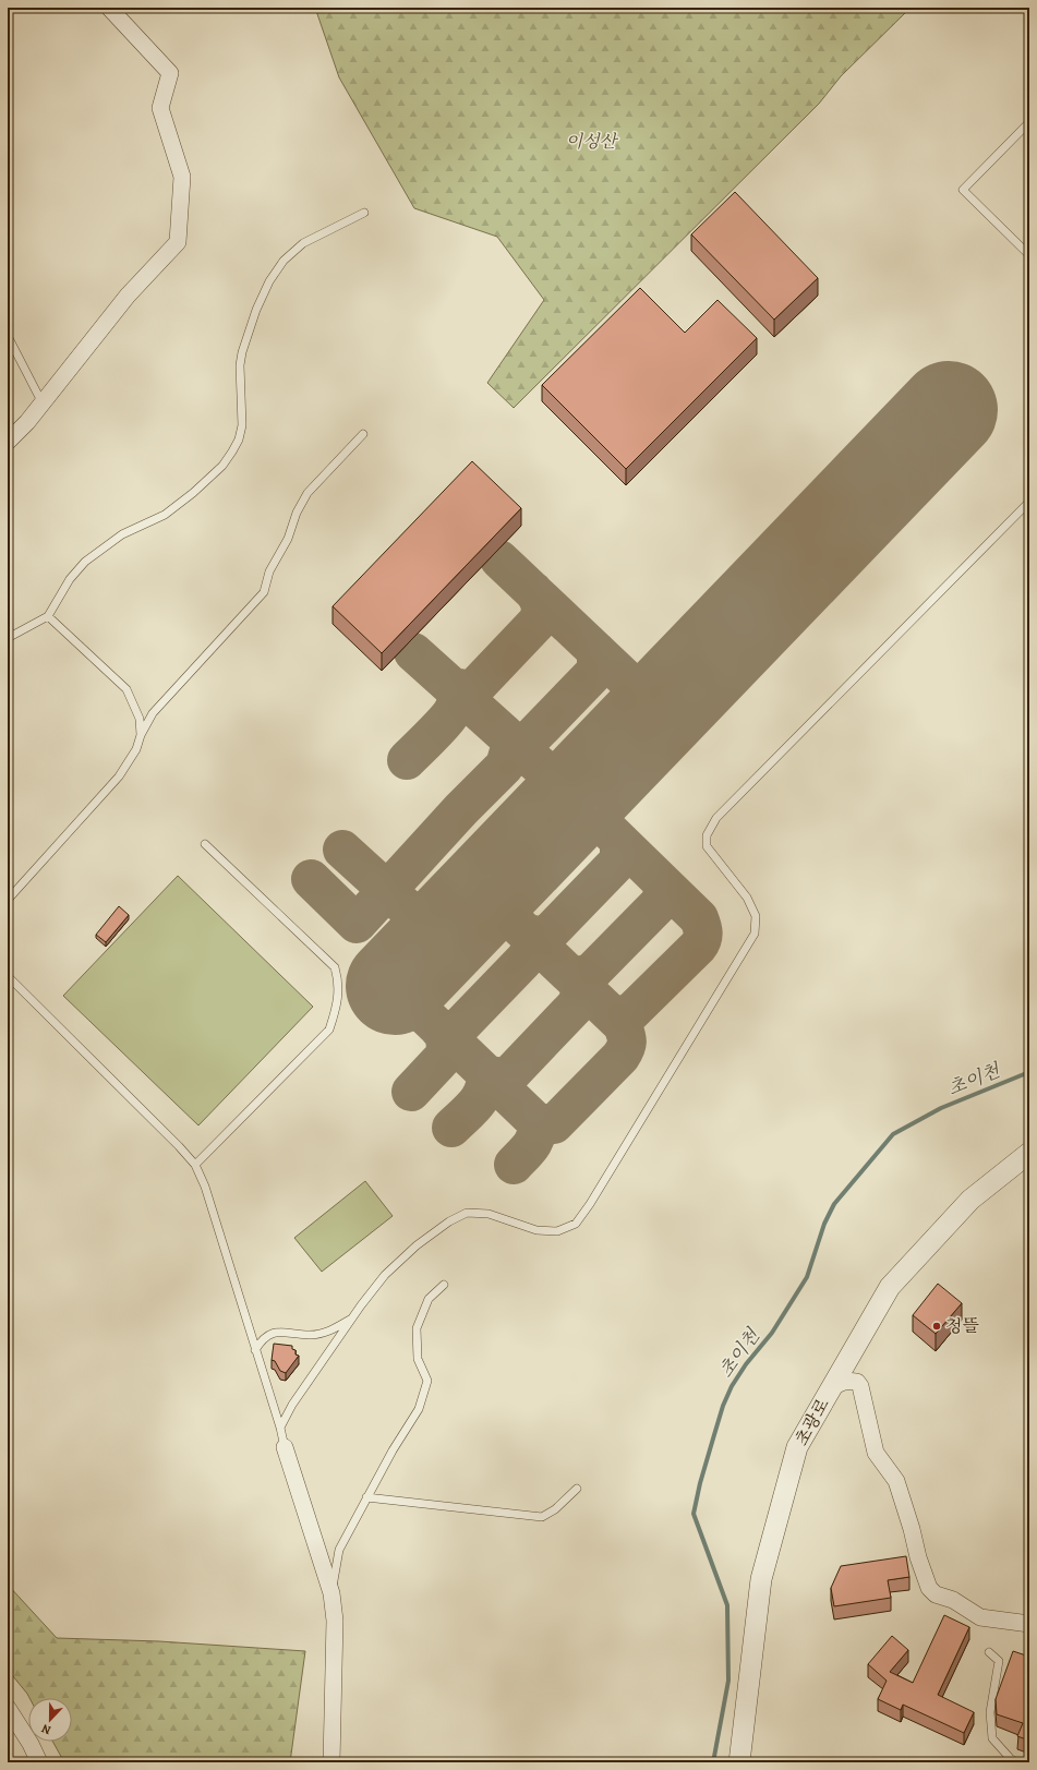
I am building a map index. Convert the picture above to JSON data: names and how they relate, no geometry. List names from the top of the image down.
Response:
{
  "streets": {
    "street": ["초광로"]
  },
  "water": ["초이천"],
  "parks": ["이성산"],
  "places": ["청뜰"],
  "north": "bottom"
}
